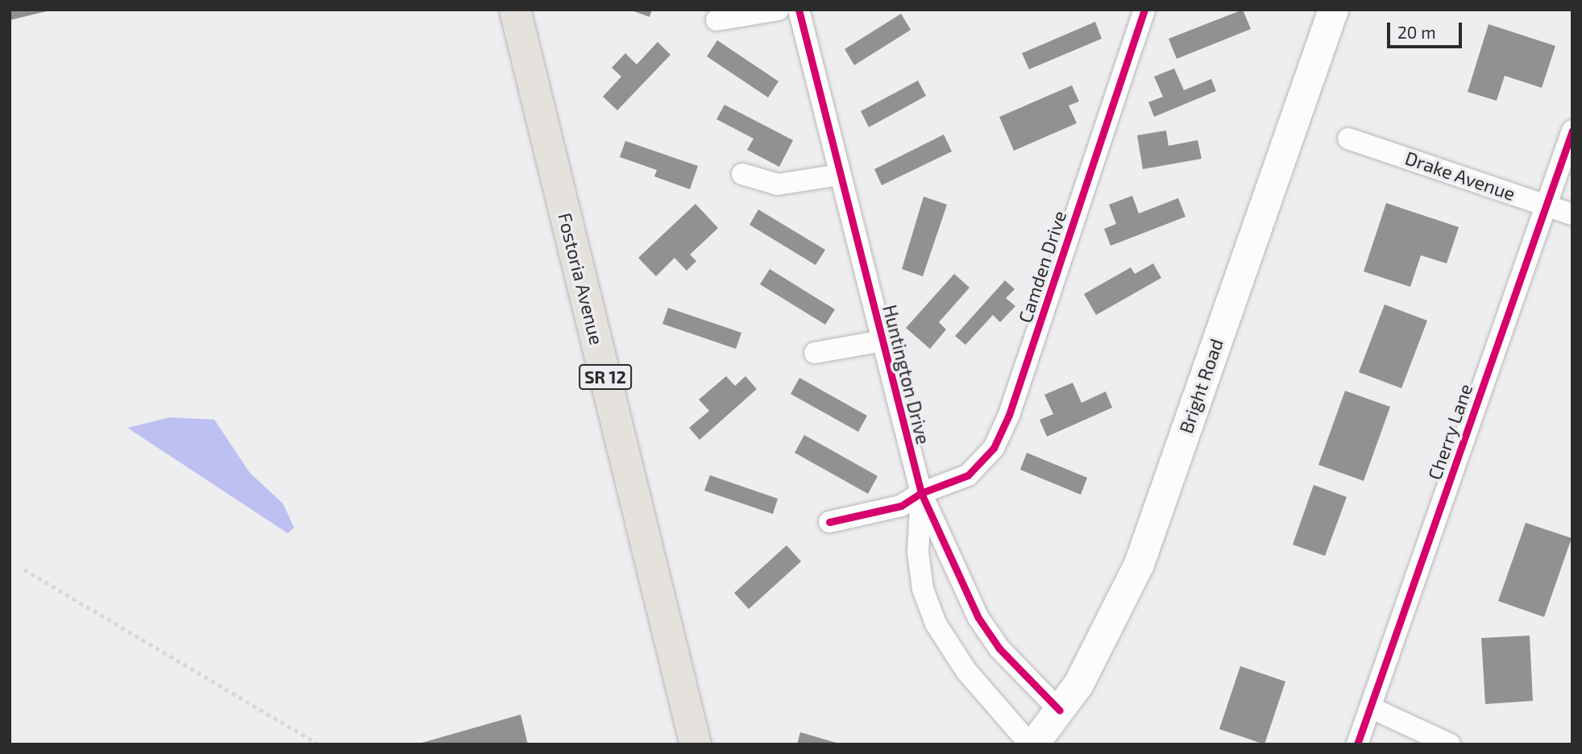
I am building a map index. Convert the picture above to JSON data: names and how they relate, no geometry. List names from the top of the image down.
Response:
{
  "streets": {
    "main road": ["Fostoria Avenue", "SR 12", "Bright Road"],
    "street": [
      "Drake Avenue",
      "Camden Drive",
      "Huntington Drive",
      "Cherry Lane"
    ]
  },
  "crossings": [
    ["Drake Avenue", "Cherry Lane"],
    ["Camden Drive", "Huntington Drive"],
    ["Huntington Drive", "Bright Road"]
  ],
  "scale_bar": "20 m"
}
